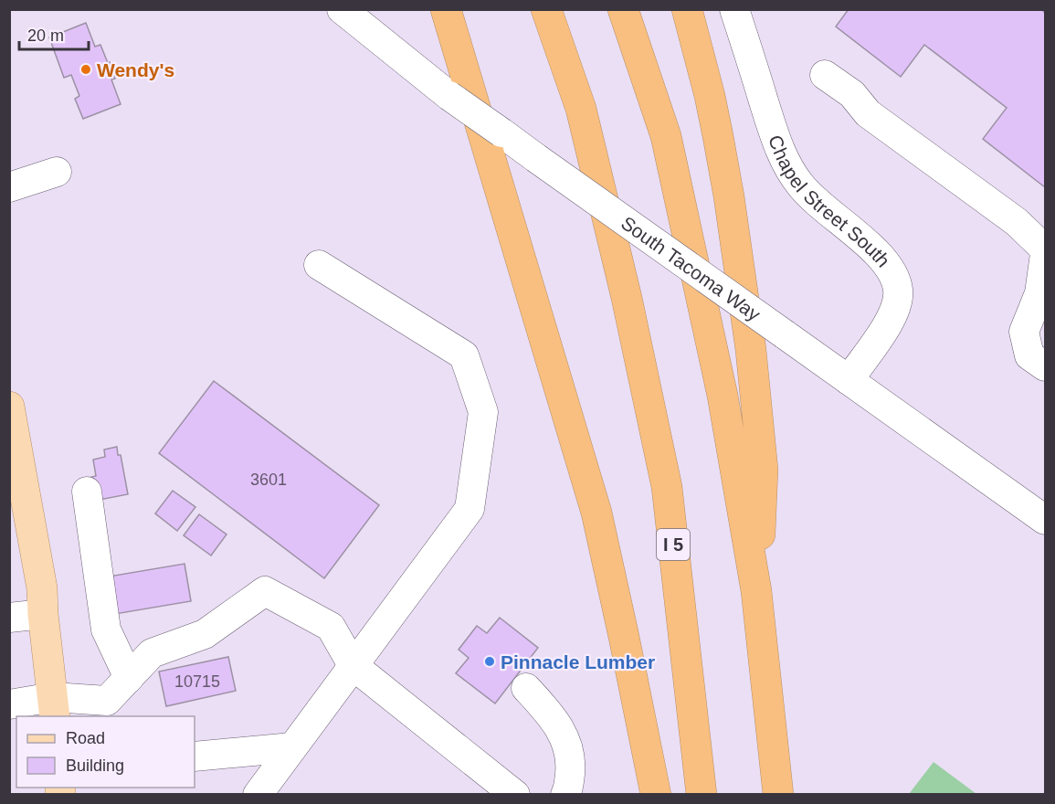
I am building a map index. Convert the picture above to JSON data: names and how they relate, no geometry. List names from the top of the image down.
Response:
{
  "streets": {
    "highway": ["I 5"],
    "street": ["Chapel Street South", "South Tacoma Way"]
  },
  "crossings": [
    ["Chapel Street South", "South Tacoma Way"]
  ],
  "places": ["Wendy's", "Pinnacle Lumber"],
  "house_numbers": ["3601", "10715"],
  "legend": ["Road", "Building"],
  "scale_bar": "20 m"
}
